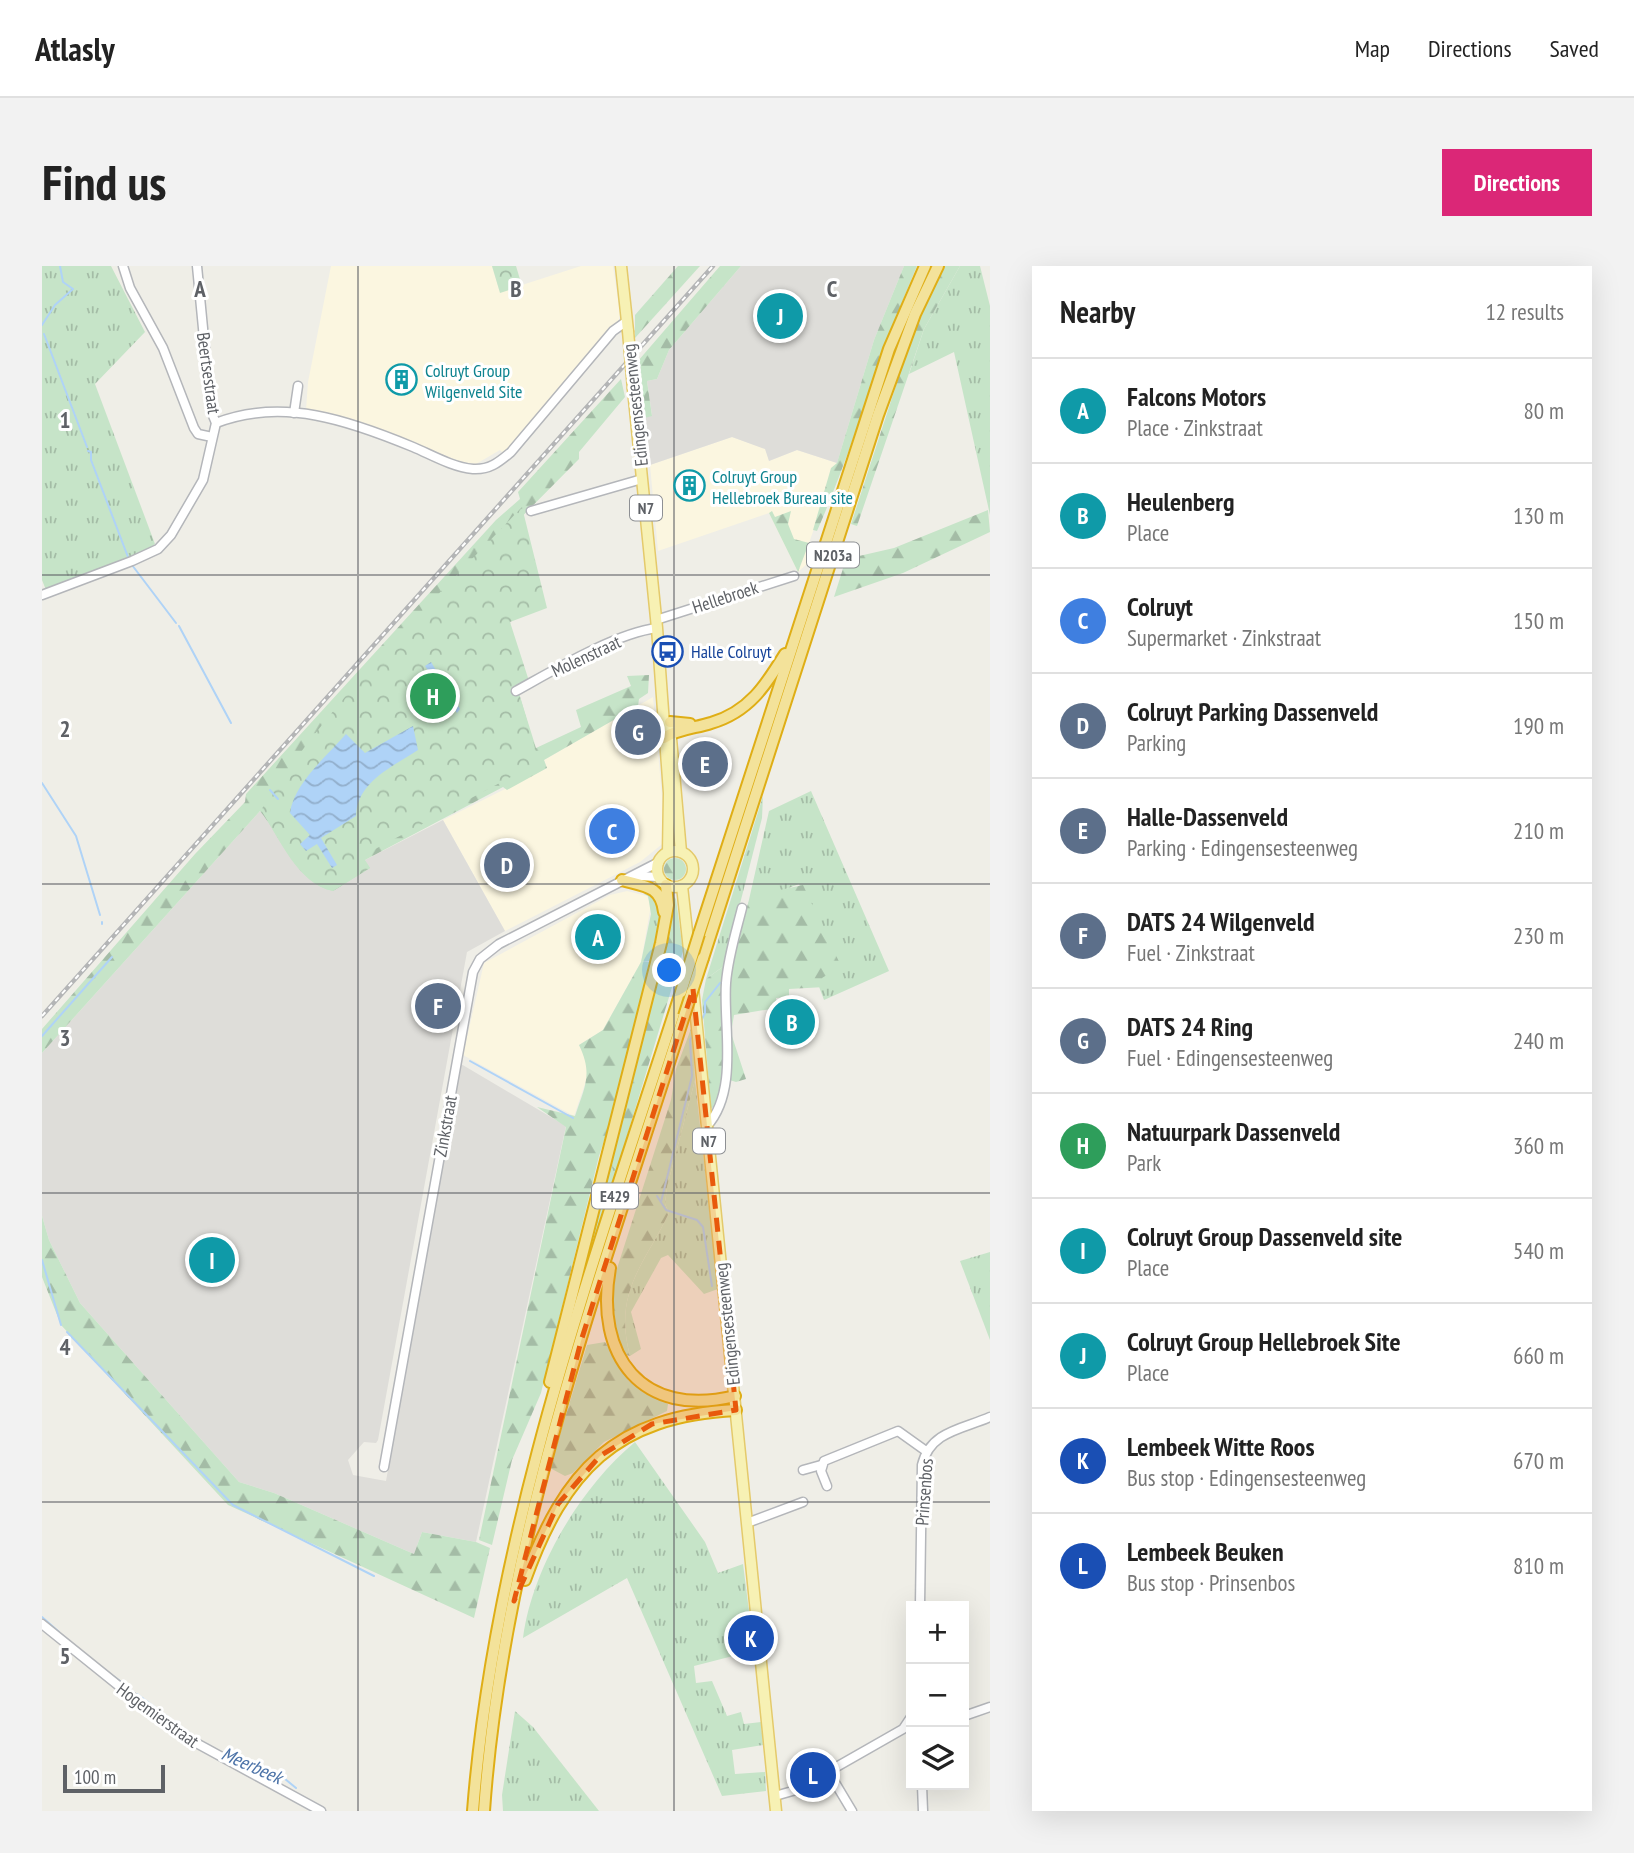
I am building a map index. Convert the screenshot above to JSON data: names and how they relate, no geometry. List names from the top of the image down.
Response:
{
  "streets": {
    "highway": ["N203a", "E429"],
    "main road": ["Edingensesteenweg", "N7"],
    "street": [
      "Beertsestraat",
      "Hellebroek",
      "Molenstraat",
      "Zinkstraat",
      "Prinsenbos",
      "Hogemierstraat"
    ]
  },
  "crossings": [
    ["Edingensesteenweg", "N7"],
    ["Edingensesteenweg", "Hellebroek"],
    ["Edingensesteenweg", "Molenstraat"],
    ["Edingensesteenweg", "Zinkstraat"],
    ["N7", "Zinkstraat"],
    ["N203a", "E429"],
    ["Hellebroek", "Molenstraat"]
  ],
  "water": ["Meerbeek"],
  "places": {
    "building": ["Colruyt Group Wilgenveld Site", "Colruyt Group Hellebroek Bureau site"],
    "bus stop": ["Halle Colruyt"]
  },
  "scale_bar": "100 m",
  "page": {
    "header": "Atlasly",
    "nav": ["Map", "Directions", "Saved"],
    "buttons": "Directions",
    "title": "Find us",
    "heading": ["Nearby", "12 results"],
    "pins": [
      "J",
      "H",
      "G",
      "E",
      "C",
      "D",
      "A",
      "F",
      "B",
      "I",
      "K",
      "L"
    ],
    "list": [
      {
        "mark": "A",
        "name": "Falcons Motors",
        "note": "Place · Zinkstraat",
        "value": "80 m"
      },
      {
        "mark": "B",
        "name": "Heulenberg",
        "note": "Place",
        "value": "130 m"
      },
      {
        "mark": "C",
        "name": "Colruyt",
        "note": "Supermarket · Zinkstraat",
        "value": "150 m"
      },
      {
        "mark": "D",
        "name": "Colruyt Parking Dassenveld",
        "note": "Parking",
        "value": "190 m"
      },
      {
        "mark": "E",
        "name": "Halle-Dassenveld",
        "note": "Parking · Edingensesteenweg",
        "value": "210 m"
      },
      {
        "mark": "F",
        "name": "DATS 24 Wilgenveld",
        "note": "Fuel · Zinkstraat",
        "value": "230 m"
      },
      {
        "mark": "G",
        "name": "DATS 24 Ring",
        "note": "Fuel · Edingensesteenweg",
        "value": "240 m"
      },
      {
        "mark": "H",
        "name": "Natuurpark Dassenveld",
        "note": "Park",
        "value": "360 m"
      },
      {
        "mark": "I",
        "name": "Colruyt Group Dassenveld site",
        "note": "Place",
        "value": "540 m"
      },
      {
        "mark": "J",
        "name": "Colruyt Group Hellebroek Site",
        "note": "Place",
        "value": "660 m"
      },
      {
        "mark": "K",
        "name": "Lembeek Witte Roos",
        "note": "Bus stop · Edingensesteenweg",
        "value": "670 m"
      },
      {
        "mark": "L",
        "name": "Lembeek Beuken",
        "note": "Bus stop · Prinsenbos",
        "value": "810 m"
      }
    ],
    "map_buttons": ["+", "−"],
    "scale": "100 m"
  },
  "grid": {
    "columns": ["A", "B", "C"],
    "rows": [
      "1",
      "2",
      "3",
      "4",
      "5"
    ]
  }
}
